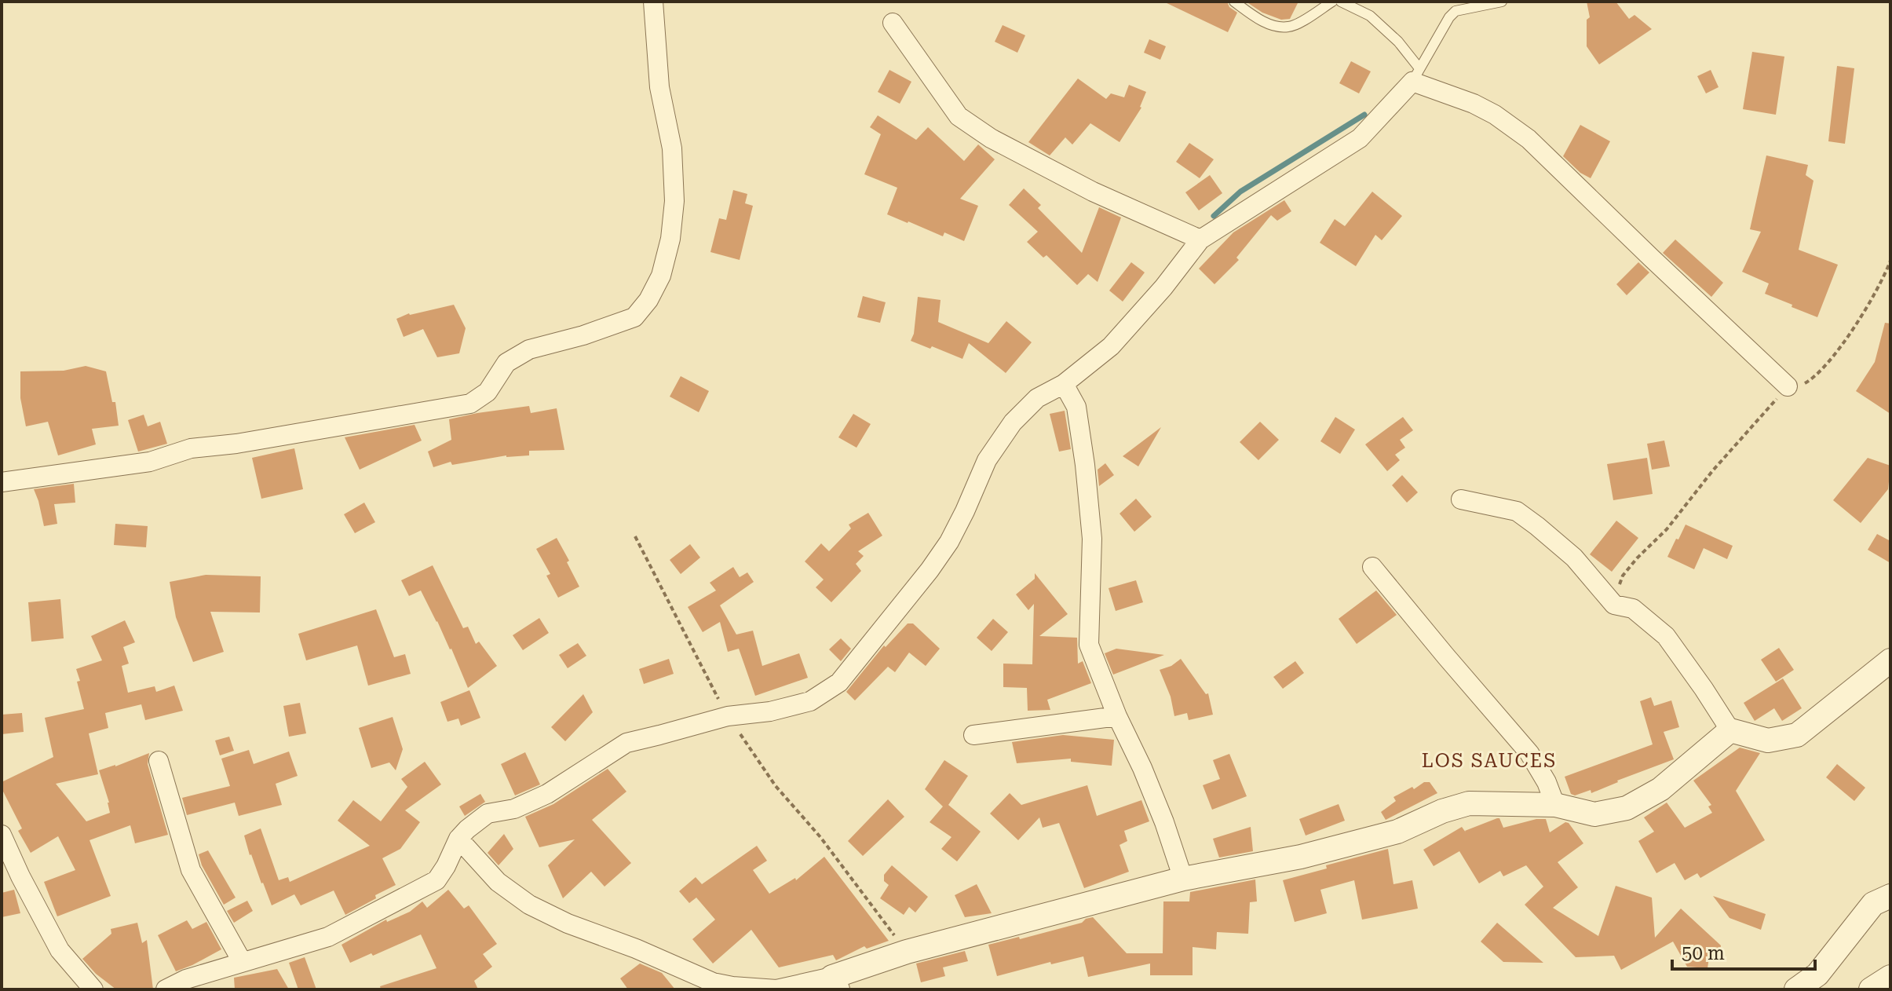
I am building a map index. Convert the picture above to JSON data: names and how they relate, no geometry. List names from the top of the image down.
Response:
{
  "districts": ["LOS SAUCES"],
  "scale_bar": "50 m"
}
